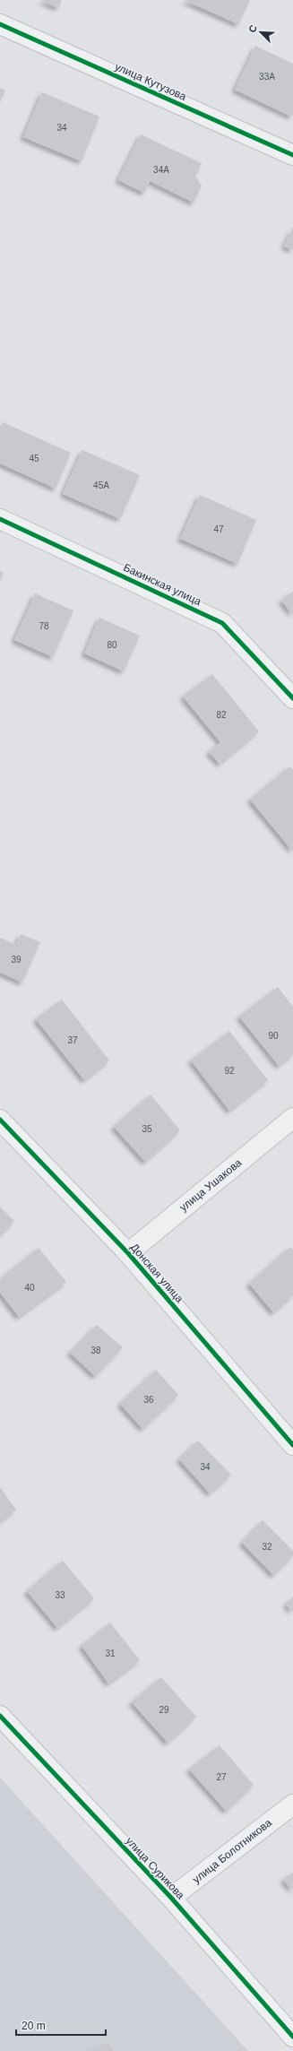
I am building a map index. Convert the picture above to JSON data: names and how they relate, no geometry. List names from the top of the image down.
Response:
{
  "streets": {
    "street": [
      "улица Кутузова",
      "Бакинская улица",
      "улица Ушакова",
      "Донская улица",
      "улица Болотникова",
      "улица Сурикова"
    ]
  },
  "crossings": [
    ["улица Ушакова", "Донская улица"],
    ["улица Болотникова", "улица Сурикова"]
  ],
  "house_numbers": [
    "33А",
    "34",
    "34А",
    "45",
    "45А",
    "47",
    "78",
    "80",
    "82",
    "39",
    "90",
    "37",
    "92",
    "35",
    "40",
    "38",
    "36",
    "34",
    "32",
    "33",
    "31",
    "29",
    "27"
  ],
  "scale_bar": "20 m",
  "north": "top left"
}
